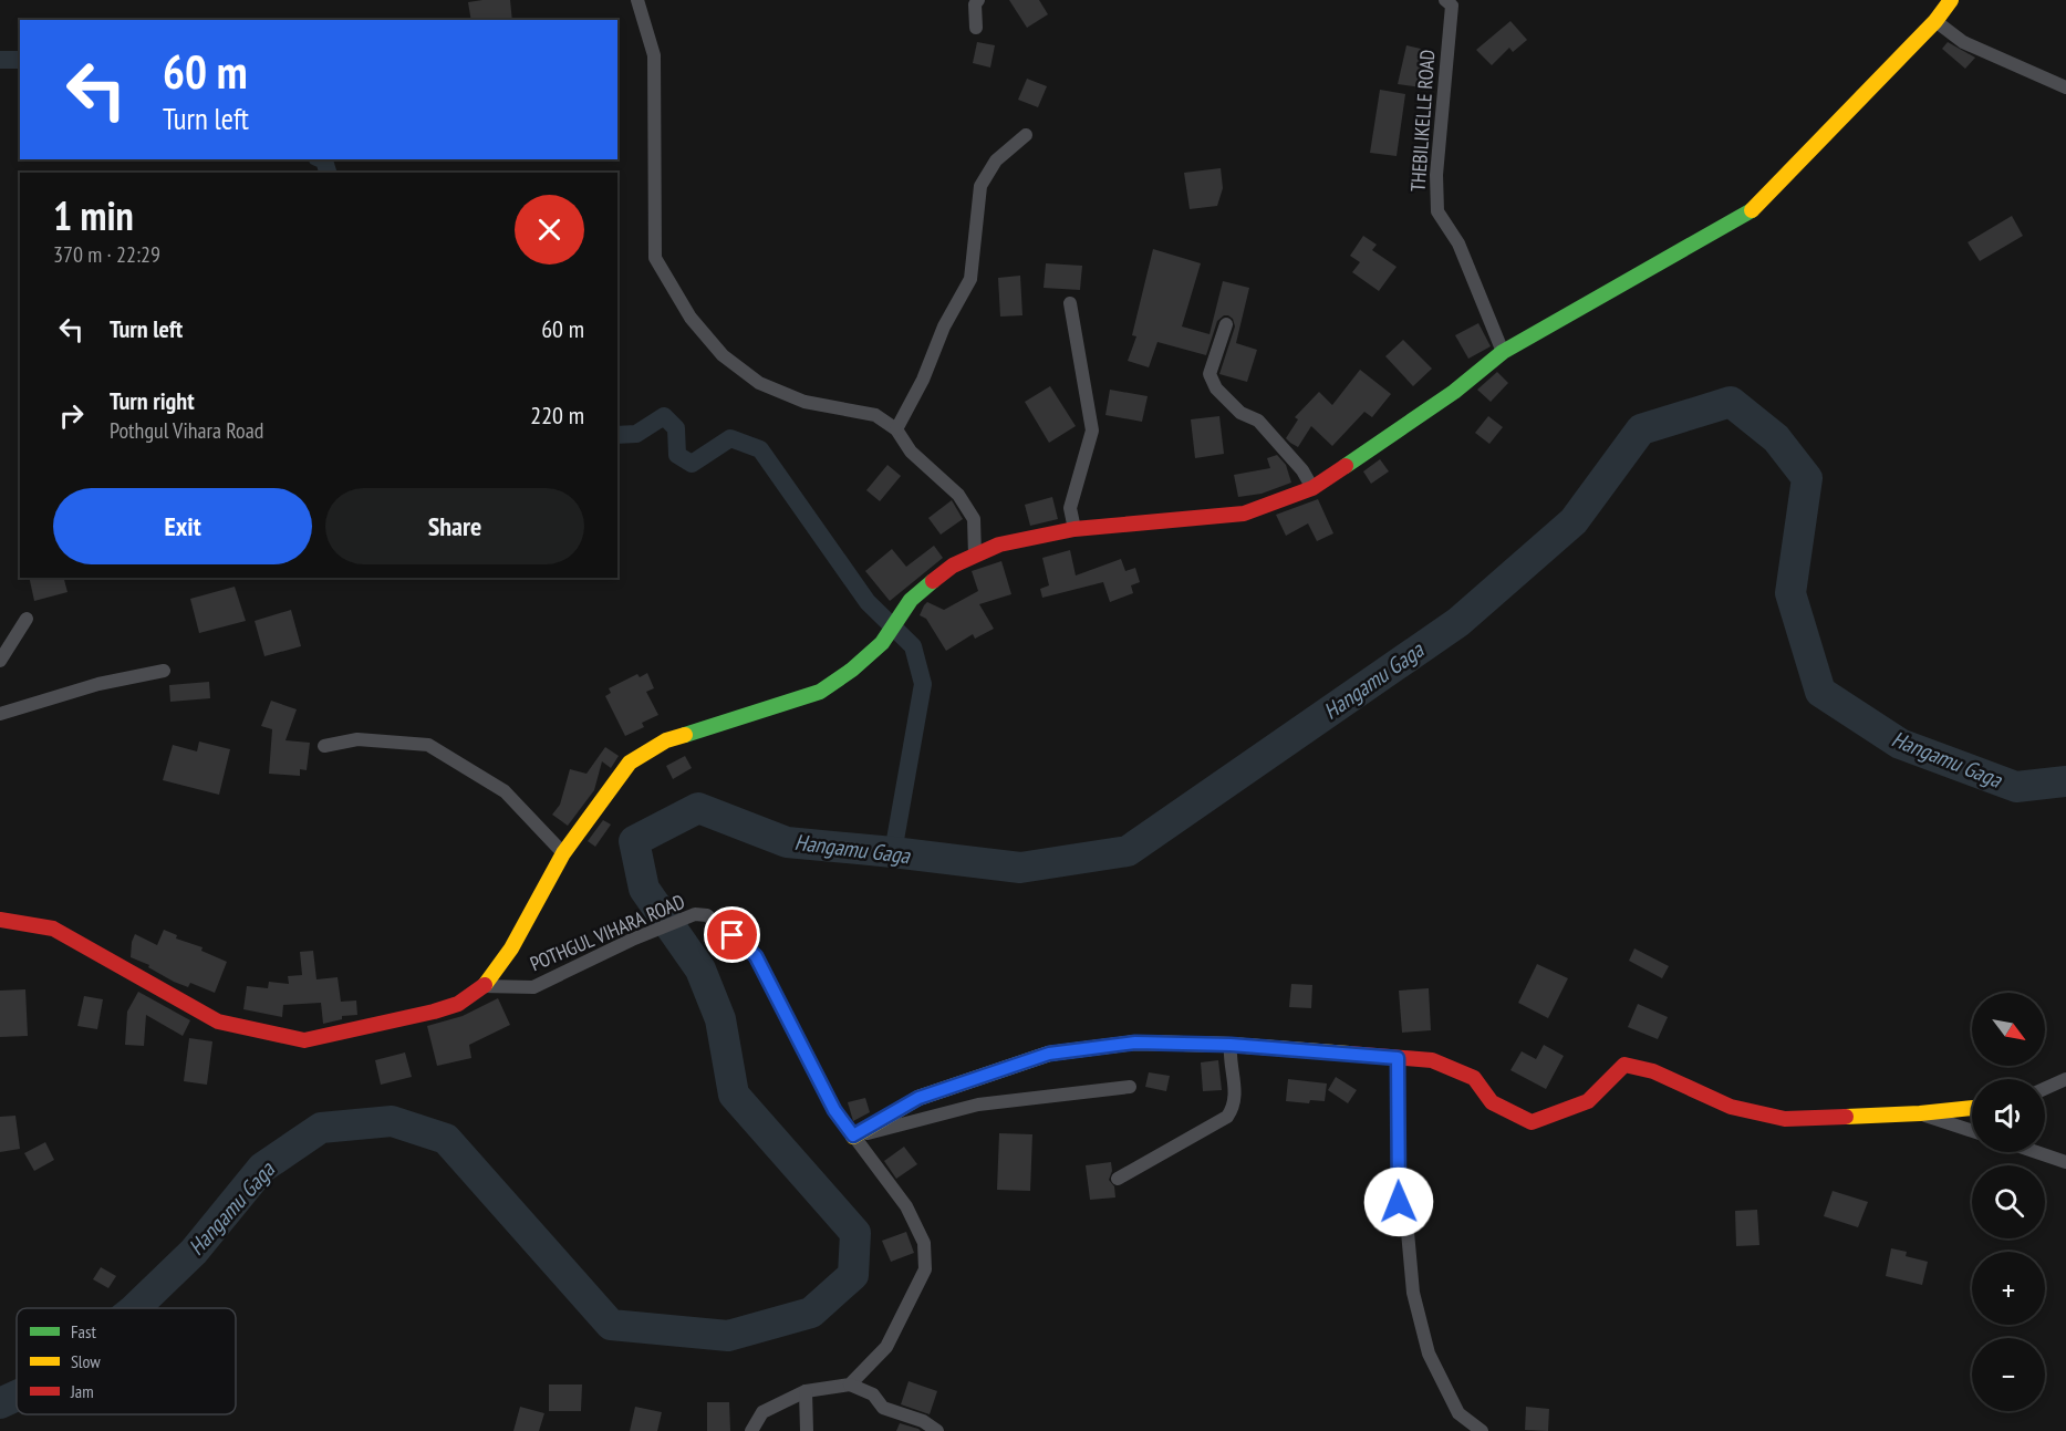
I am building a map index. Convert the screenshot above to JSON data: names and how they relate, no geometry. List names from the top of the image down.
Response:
{
  "streets": {
    "street": ["THEBILIKELLE ROAD", "POTHGUL VIHARA ROAD"]
  },
  "water": ["Hangamu Gaga"],
  "legend": ["Fast", "Slow", "Jam"],
  "north": "bottom right",
  "page": {
    "turn": ["60 m", "Turn left"],
    "heading": ["1 min", "370 m · 22:29"],
    "list": [
      {
        "name": "Turn left",
        "value": "60 m"
      },
      {
        "name": "Turn right",
        "note": "Pothgul Vihara Road",
        "value": "220 m"
      }
    ],
    "buttons": ["Exit", "Share"],
    "map_buttons": ["+", "−"]
  }
}
